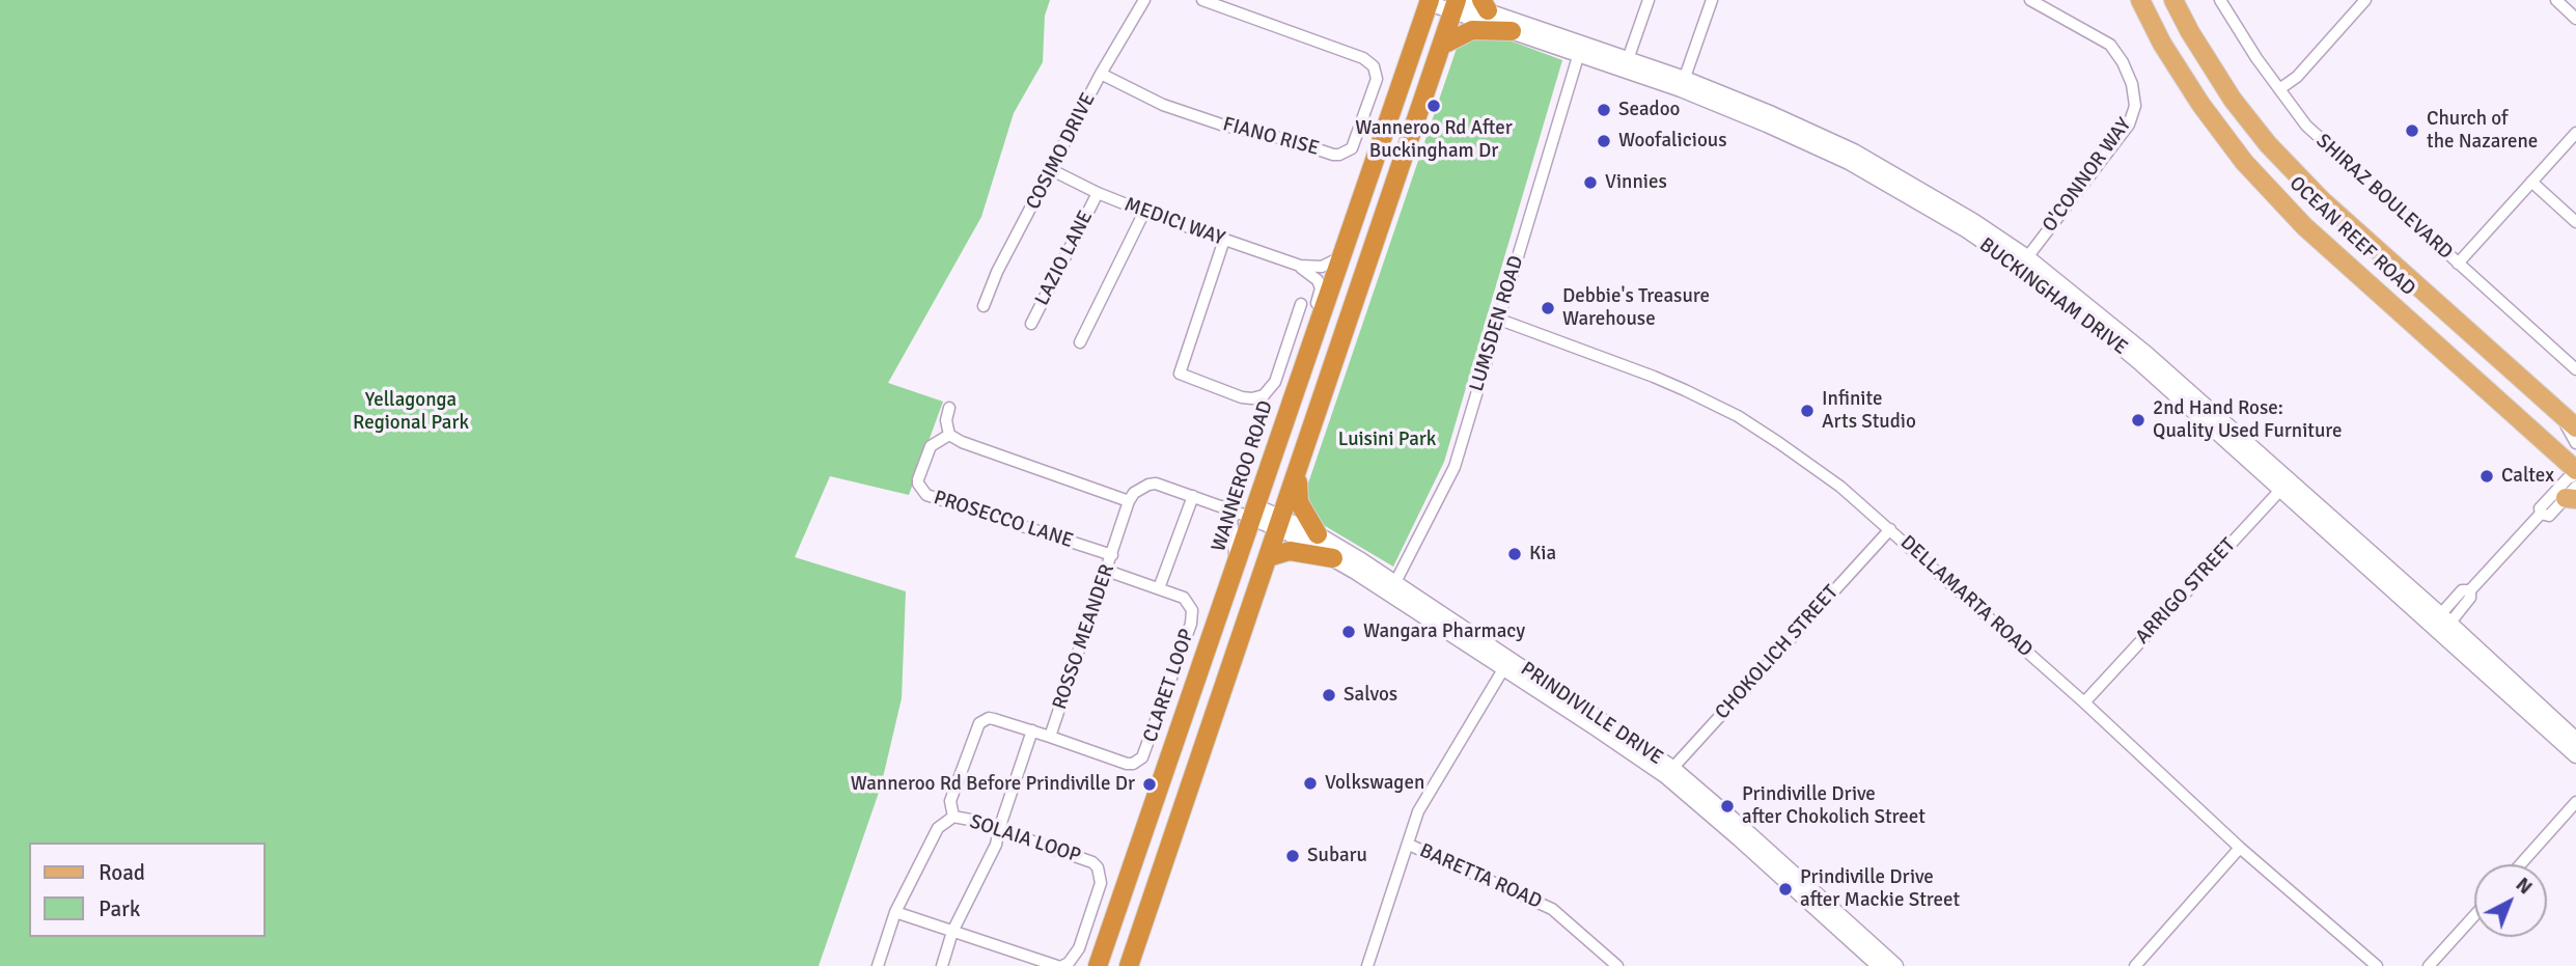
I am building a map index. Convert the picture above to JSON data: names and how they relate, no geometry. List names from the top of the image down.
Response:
{
  "streets": {
    "highway": ["WANNEROO ROAD"],
    "main road": ["OCEAN REEF ROAD"],
    "street": [
      "FIANO RISE",
      "COSIMO DRIVE",
      "O'CONNOR WAY",
      "SHIRAZ BOULEVARD",
      "MEDICI WAY",
      "LAZIO LANE",
      "BUCKINGHAM DRIVE",
      "LUMSDEN ROAD",
      "PROSECCO LANE",
      "ARRIGO STREET",
      "DELLAMARTA ROAD",
      "ROSSO MEANDER",
      "CHOKOLICH STREET",
      "CLARET LOOP",
      "PRINDIVILLE DRIVE",
      "SOLAIA LOOP",
      "BARETTA ROAD"
    ]
  },
  "crossings": [
    ["FIANO RISE", "COSIMO DRIVE"],
    ["COSIMO DRIVE", "MEDICI WAY"],
    ["O'CONNOR WAY", "BUCKINGHAM DRIVE"],
    ["MEDICI WAY", "LAZIO LANE"],
    ["MEDICI WAY", "WANNEROO ROAD"],
    ["BUCKINGHAM DRIVE", "LUMSDEN ROAD"],
    ["BUCKINGHAM DRIVE", "WANNEROO ROAD"],
    ["BUCKINGHAM DRIVE", "ARRIGO STREET"],
    ["LUMSDEN ROAD", "DELLAMARTA ROAD"],
    ["LUMSDEN ROAD", "PRINDIVILLE DRIVE"],
    ["WANNEROO ROAD", "PRINDIVILLE DRIVE"],
    ["PROSECCO LANE", "ROSSO MEANDER"],
    ["ARRIGO STREET", "DELLAMARTA ROAD"],
    ["DELLAMARTA ROAD", "CHOKOLICH STREET"],
    ["ROSSO MEANDER", "CLARET LOOP"],
    ["ROSSO MEANDER", "SOLAIA LOOP"],
    ["CHOKOLICH STREET", "PRINDIVILLE DRIVE"]
  ],
  "parks": ["Yellagonga Regional Park", "Luisini Park"],
  "places": [
    "Wanneroo Rd After Buckingham Dr",
    "Seadoo",
    "Church of the Nazarene",
    "Woofalicious",
    "Vinnies",
    "Debbie's Treasure Warehouse",
    "Infinite Arts Studio",
    "2nd Hand Rose: Quality Used Furniture",
    "Caltex",
    "Kia",
    "Wangara Pharmacy",
    "Salvos",
    "Volkswagen",
    "Wanneroo Rd Before Prindiville Dr",
    "Prindiville Drive after Chokolich Street",
    "Subaru",
    "Prindiville Drive after Mackie Street"
  ],
  "legend": ["Road", "Park"],
  "north": "top right"
}
